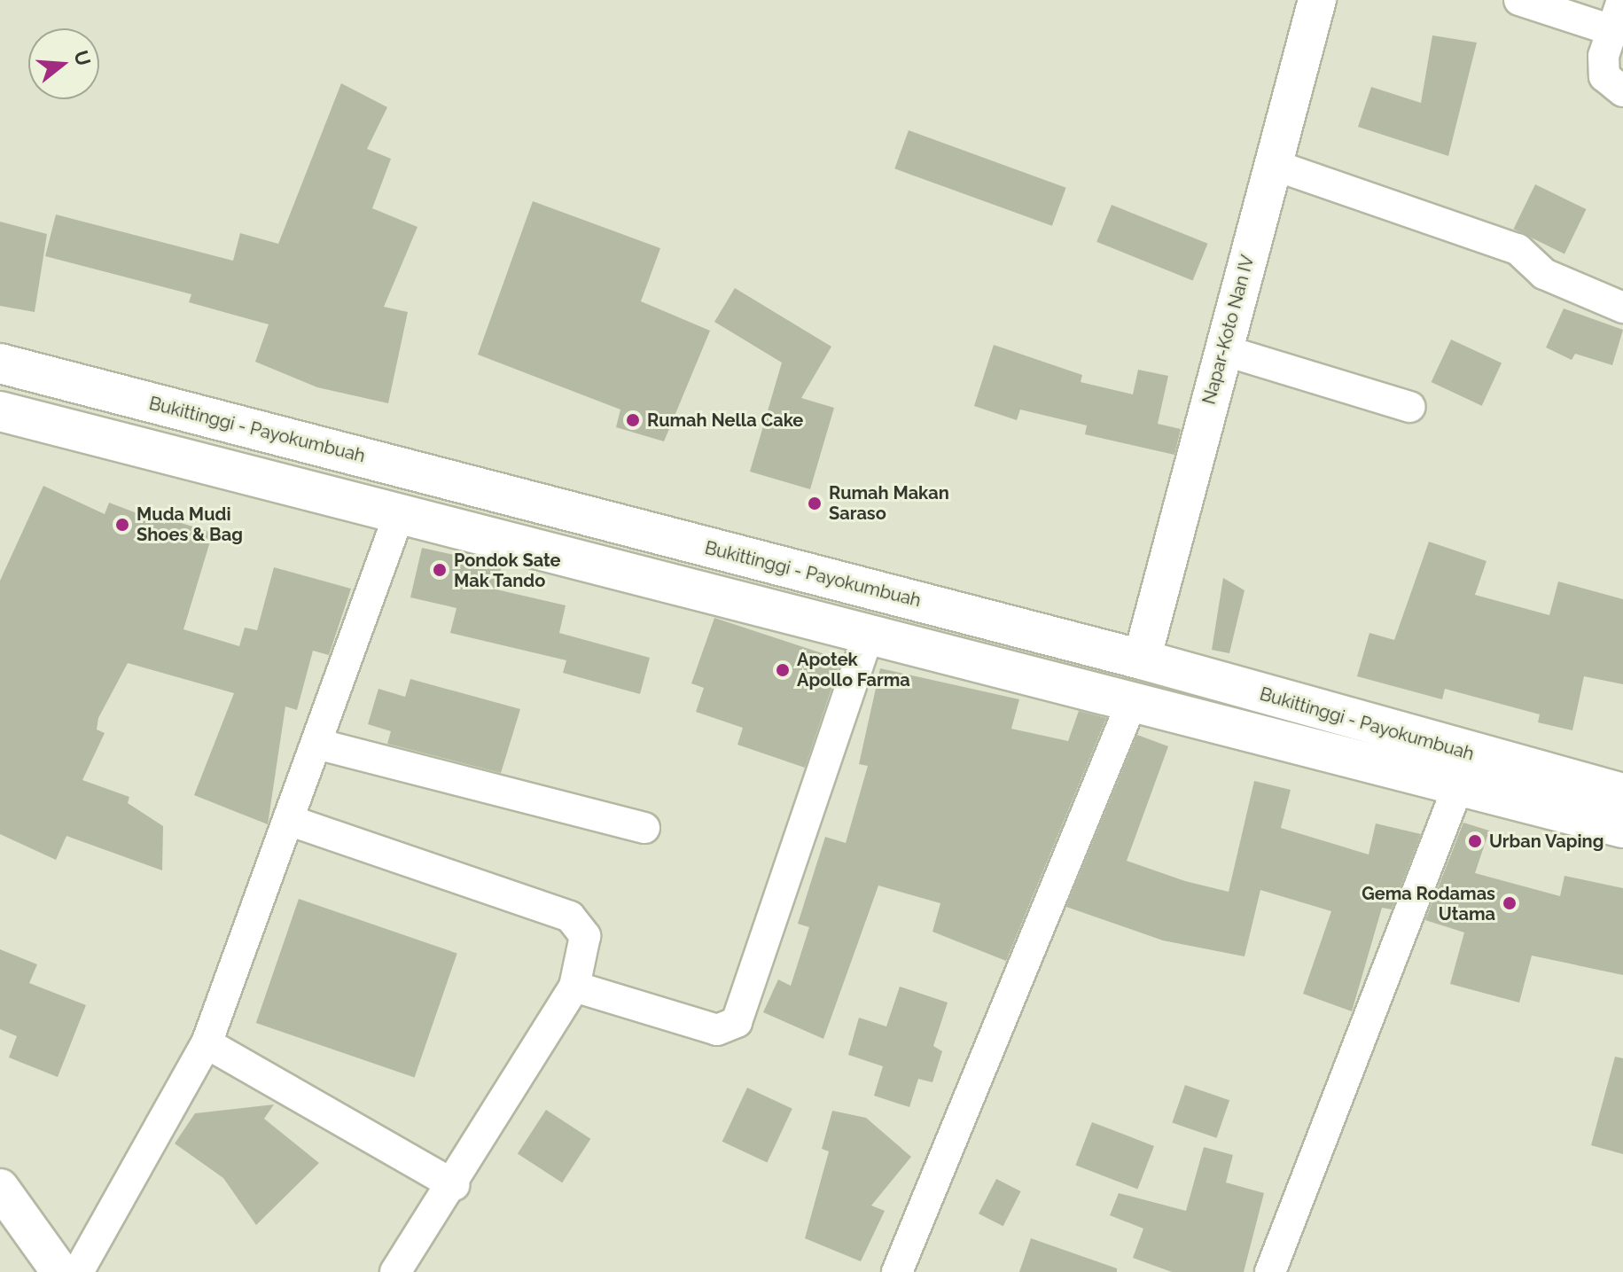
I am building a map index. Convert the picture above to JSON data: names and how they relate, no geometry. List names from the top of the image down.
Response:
{
  "streets": {
    "highway": ["Bukittinggi - Payokumbuah"],
    "street": ["Napar-Koto Nan IV"]
  },
  "crossings": [
    ["Napar-Koto Nan IV", "Bukittinggi - Payokumbuah"]
  ],
  "places": [
    "Rumah Nella Cake",
    "Rumah Makan Saraso",
    "Muda Mudi Shoes & Bag",
    "Pondok Sate Mak Tando",
    "Apotek Apollo Farma",
    "Urban Vaping",
    "Gema Rodamas Utama"
  ],
  "north": "right"
}
